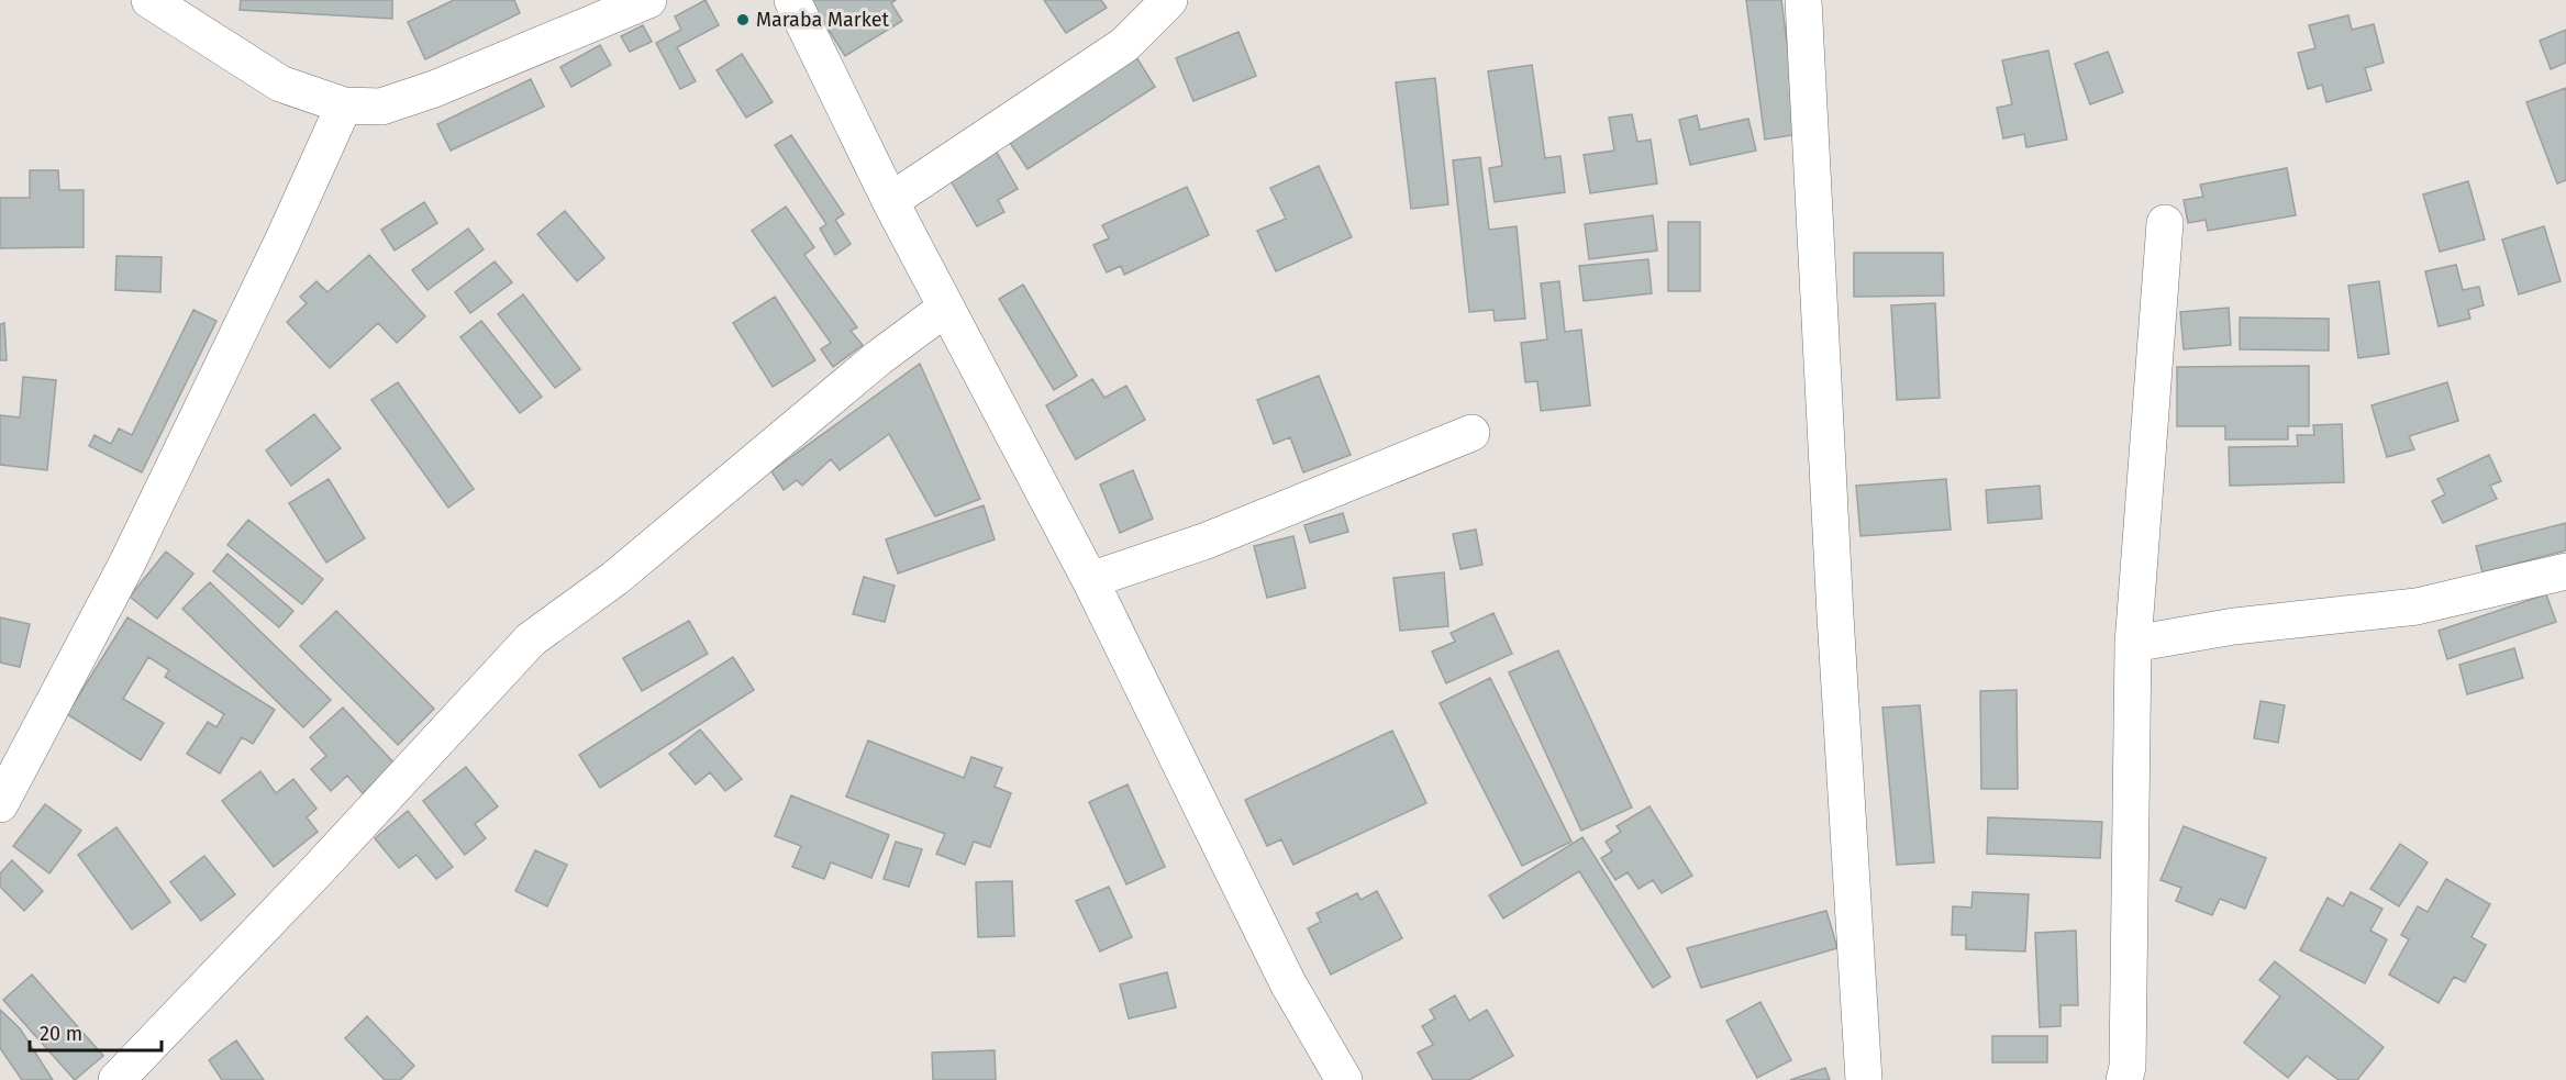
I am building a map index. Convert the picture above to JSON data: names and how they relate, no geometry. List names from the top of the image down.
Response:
{
  "places": ["Maraba Market"],
  "scale_bar": "20 m"
}
